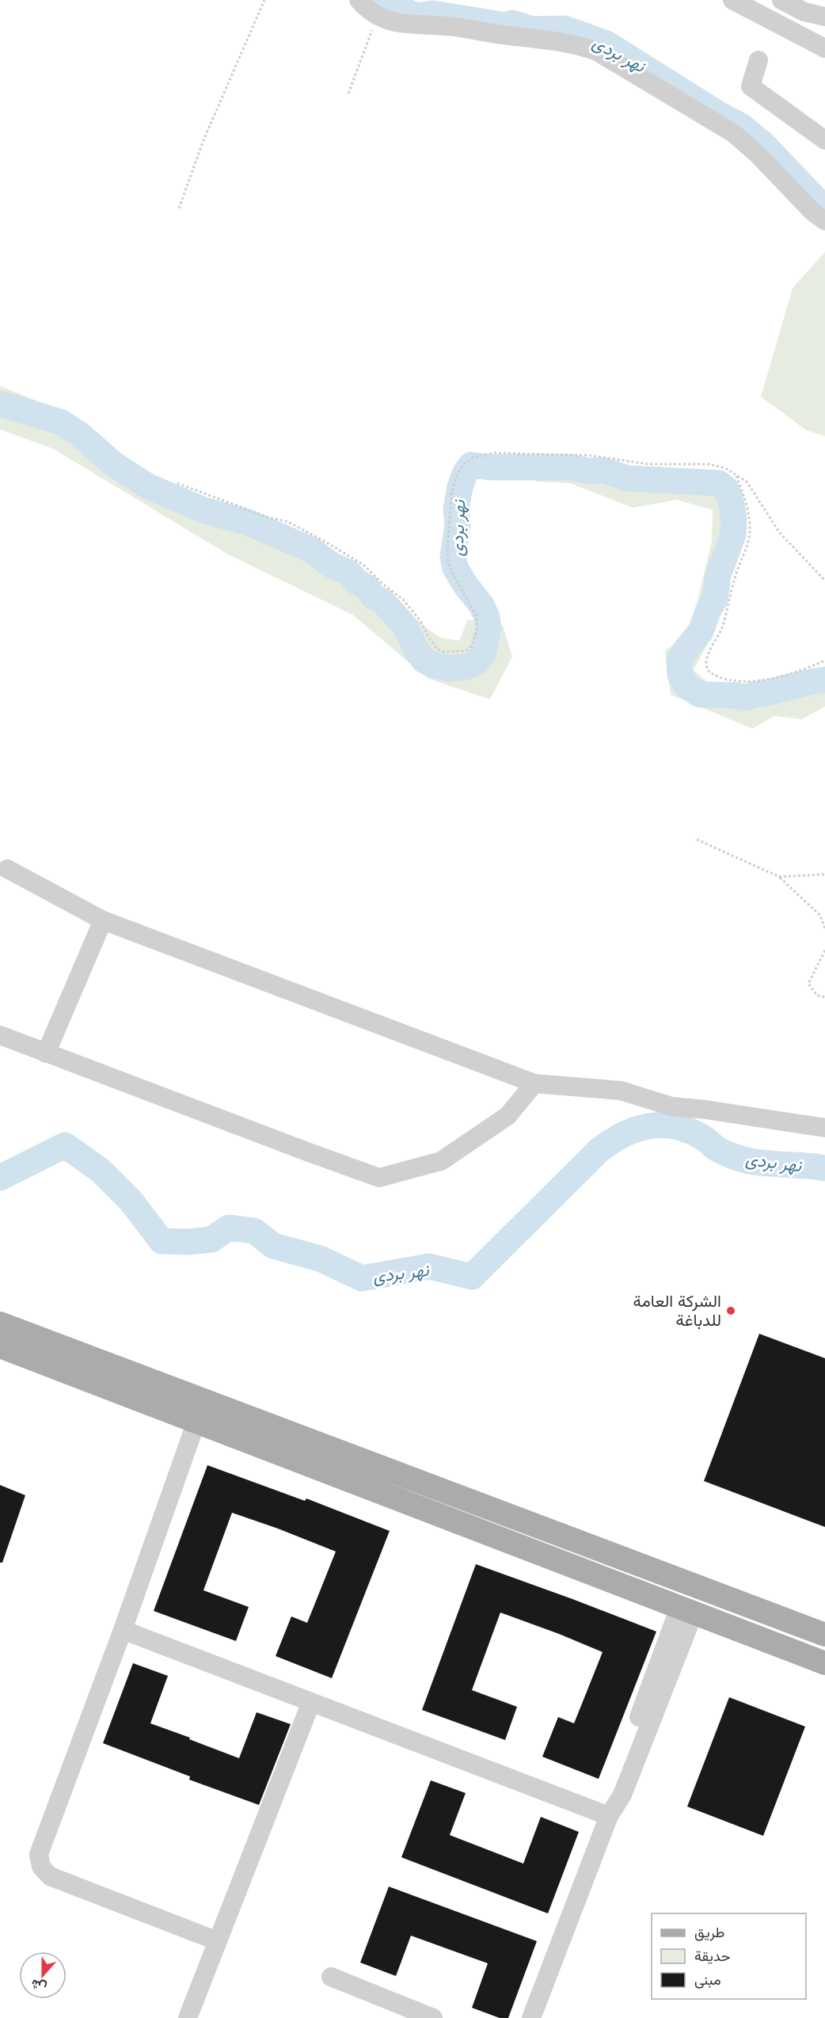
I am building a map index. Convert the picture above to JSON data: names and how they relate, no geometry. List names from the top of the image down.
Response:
{
  "water": ["نهر بردى"],
  "places": ["الشركة العامة للدباغة"],
  "legend": ["طريق", "حديقة", "مبنى"],
  "north": "bottom"
}
